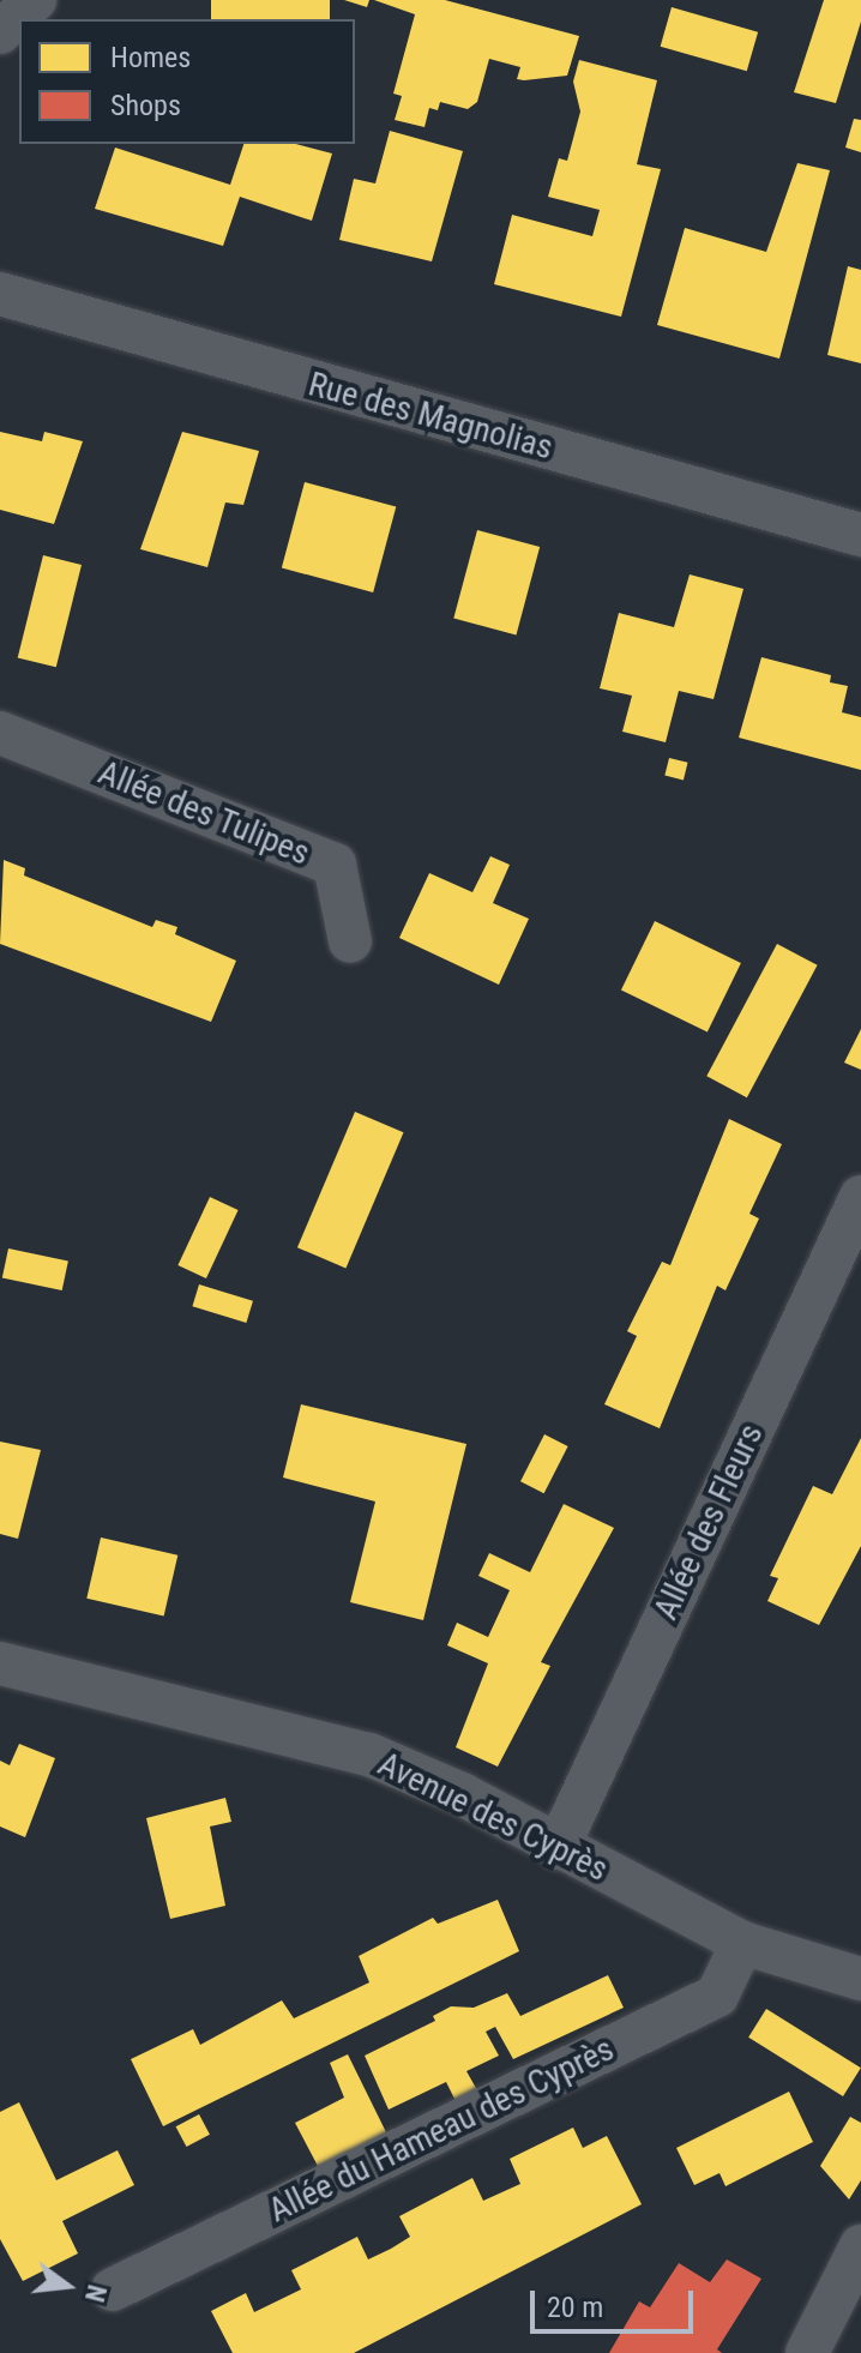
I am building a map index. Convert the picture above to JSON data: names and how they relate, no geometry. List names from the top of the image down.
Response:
{
  "streets": {
    "street": [
      "Rue des Magnolias",
      "Allée des Tulipes",
      "Allée des Fleurs",
      "Avenue des Cyprès",
      "Allée du Hameau des Cyprès"
    ]
  },
  "crossings": [
    ["Allée des Fleurs", "Avenue des Cyprès"],
    ["Avenue des Cyprès", "Allée du Hameau des Cyprès"]
  ],
  "legend": ["Homes", "Shops"],
  "scale_bar": "20 m",
  "north": "right"
}
